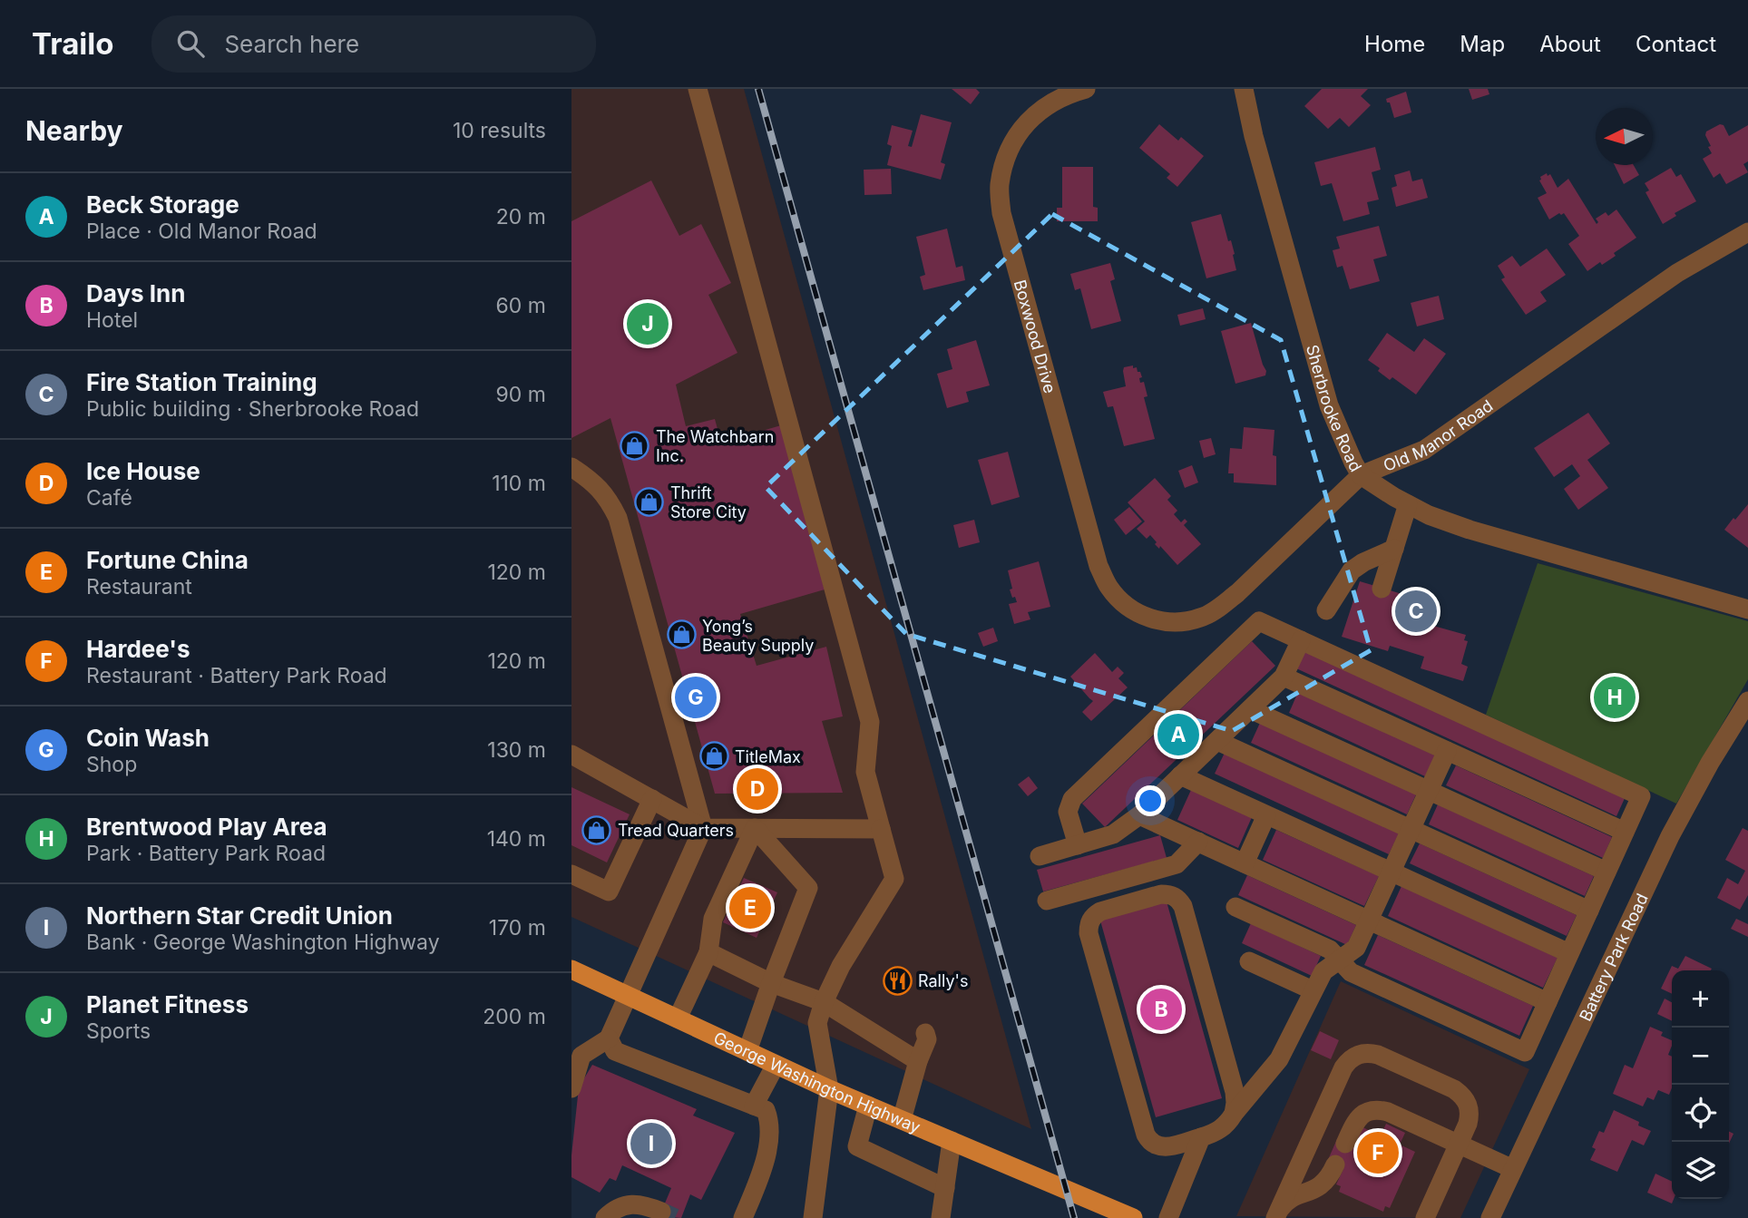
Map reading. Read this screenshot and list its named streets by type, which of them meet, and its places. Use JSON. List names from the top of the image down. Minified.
{"streets":{"main road":["George Washington Highway"],"street":["Boxwood Drive","Sherbrooke Road","Old Manor Road","Battery Park Road"]},"crossings":[["Boxwood Drive","Old Manor Road"],["Sherbrooke Road","Old Manor Road"]],"places":{"shop":["The Watchbarn Inc.","Thrift Store City","Yong’s Beauty Supply","TitleMax","Tread Quarters"],"restaurant":["Rally's"]},"north":"left","page":{"header":"Trailo","search":"Search here","nav":["Home","Map","About","Contact"],"heading":["Nearby","10 results"],"list":[{"mark":"A","name":"Beck Storage","note":"Place · Old Manor Road","value":"20 m"},{"mark":"B","name":"Days Inn","note":"Hotel","value":"60 m"},{"mark":"C","name":"Fire Station Training","note":"Public building · Sherbrooke Road","value":"90 m"},{"mark":"D","name":"Ice House","note":"Café","value":"110 m"},{"mark":"E","name":"Fortune China","note":"Restaurant","value":"120 m"},{"mark":"F","name":"Hardee's","note":"Restaurant · Battery Park Road","value":"120 m"},{"mark":"G","name":"Coin Wash","note":"Shop","value":"130 m"},{"mark":"H","name":"Brentwood Play Area","note":"Park · Battery Park Road","value":"140 m"},{"mark":"I","name":"Northern Star Credit Union","note":"Bank · George Washington Highway","value":"170 m"},{"mark":"J","name":"Planet Fitness","note":"Sports","value":"200 m"}],"pins":["J","C","G","H","A","D","E","B","I","F"],"map_buttons":["+","−"]}}
